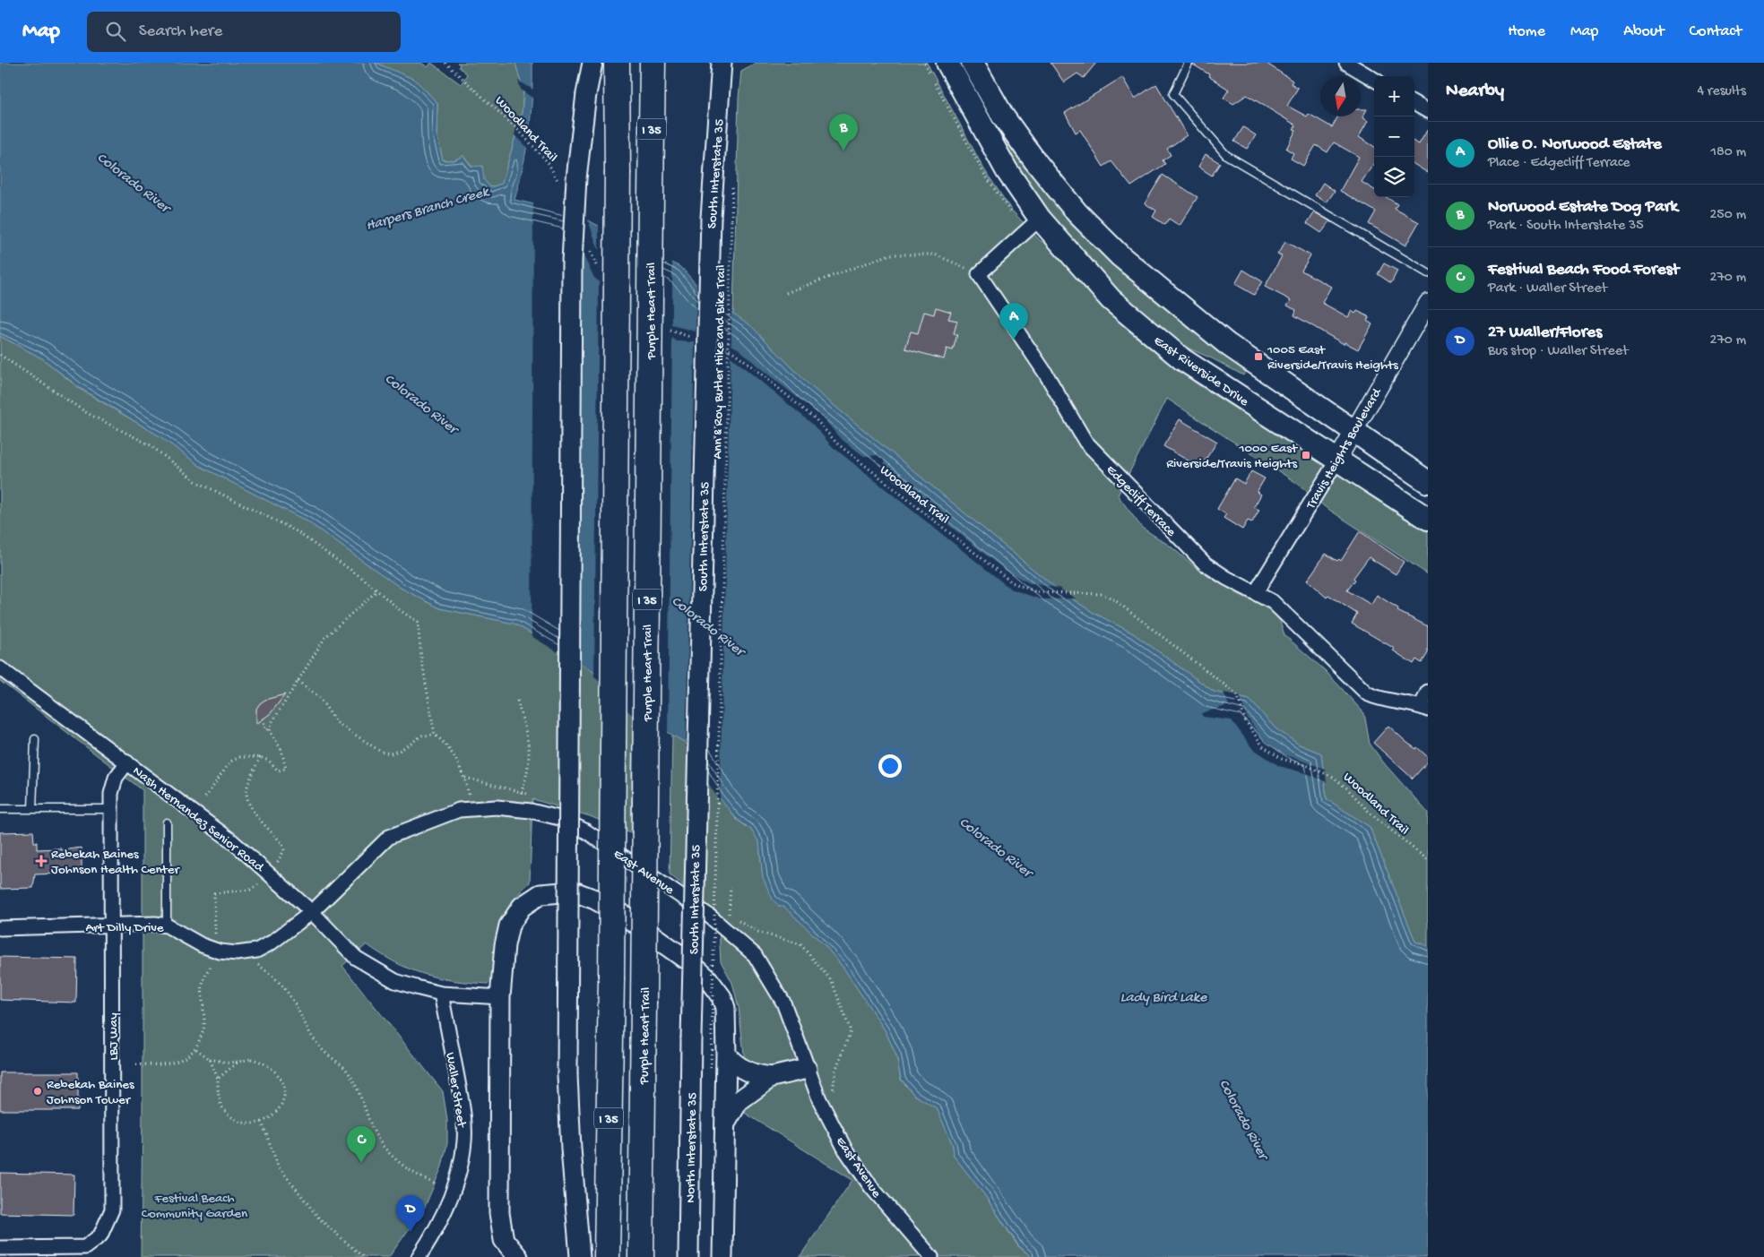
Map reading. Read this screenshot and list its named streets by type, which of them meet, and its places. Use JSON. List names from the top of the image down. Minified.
{"streets":{"highway":["I 35","Purple Heart Trail"],"main road":["South Interstate 35","East Riverside Drive","North Interstate 35"],"street":["Travis Heights Boulevard","Edgecliff Terrace","Nash Hernandez Senior Road","East Avenue","Art Dilly Drive","LBJ Way","Waller Street"],"path":["Woodland Trail","Ann & Roy Butler Hike and Bike Trail"]},"crossings":[["South Interstate 35","North Interstate 35"],["East Riverside Drive","Travis Heights Boulevard"],["Travis Heights Boulevard","Edgecliff Terrace"],["Nash Hernandez Senior Road","East Avenue"],["Nash Hernandez Senior Road","Art Dilly Drive"],["Nash Hernandez Senior Road","LBJ Way"],["Nash Hernandez Senior Road","Waller Street"],["East Avenue","Art Dilly Drive"],["Art Dilly Drive","LBJ Way"]],"water":["Colorado River","Harpers Branch Creek","Lady Bird Lake"],"parks":["Festival Beach Community Garden"],"places":{"transit":["1005 East Riverside/Travis Heights","1000 East Riverside/Travis Heights"],"health":["Rebekah Baines Johnson Health Center"],"other":["Rebekah Baines Johnson Tower"]},"north":"bottom","page":{"header":"Map","search":"Search here","nav":["Home","Map","About","Contact"],"heading":["Nearby","4 results"],"map_buttons":["+","−"],"pins":["B","A","C","D"],"list":[{"mark":"A","name":"Ollie O. Norwood Estate","note":"Place · Edgecliff Terrace","value":"180 m"},{"mark":"B","name":"Norwood Estate Dog Park","note":"Park · South Interstate 35","value":"250 m"},{"mark":"C","name":"Festival Beach Food Forest","note":"Park · Waller Street","value":"270 m"},{"mark":"D","name":"27 Waller/Flores","note":"Bus stop · Waller Street","value":"270 m"}]}}
